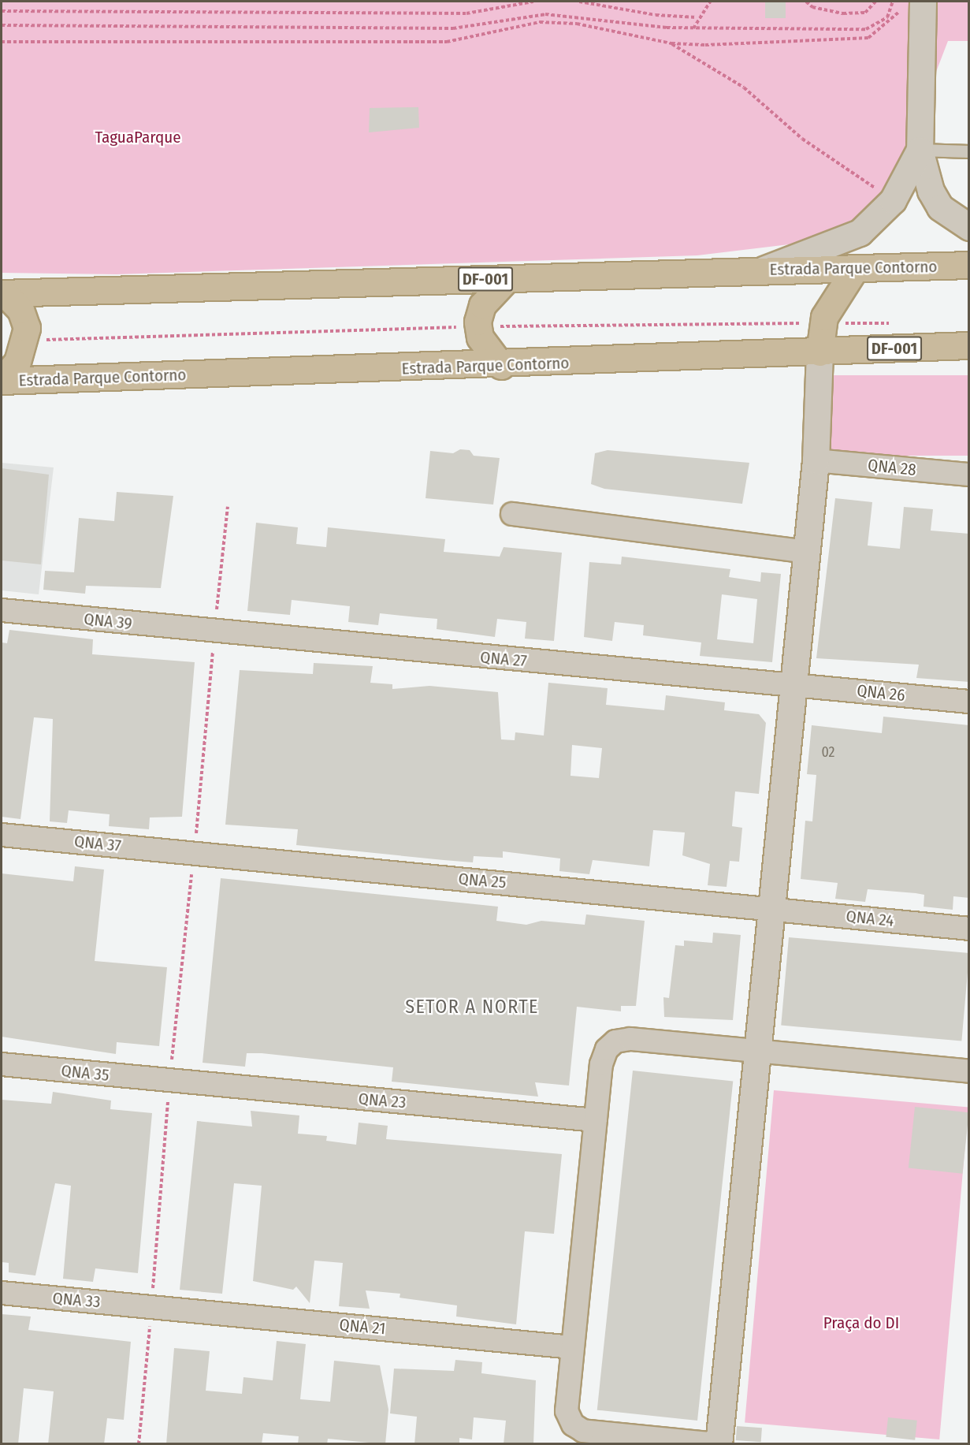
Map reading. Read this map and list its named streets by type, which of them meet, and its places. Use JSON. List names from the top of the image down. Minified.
{"streets":{"highway":["Estrada Parque Contorno","DF-001"],"street":["QNA 28","QNA 39","QNA 27","QNA 26","QNA 37","QNA 25","QNA 24","QNA 35","QNA 23","QNA 33","QNA 21"]},"crossings":[["QNA 39","QNA 27"],["QNA 27","QNA 26"],["QNA 37","QNA 25"],["QNA 25","QNA 24"],["QNA 35","QNA 23"],["QNA 33","QNA 21"]],"districts":["SETOR A NORTE"],"parks":["TaguaParque","Praça do DI"],"house_numbers":["02"]}
